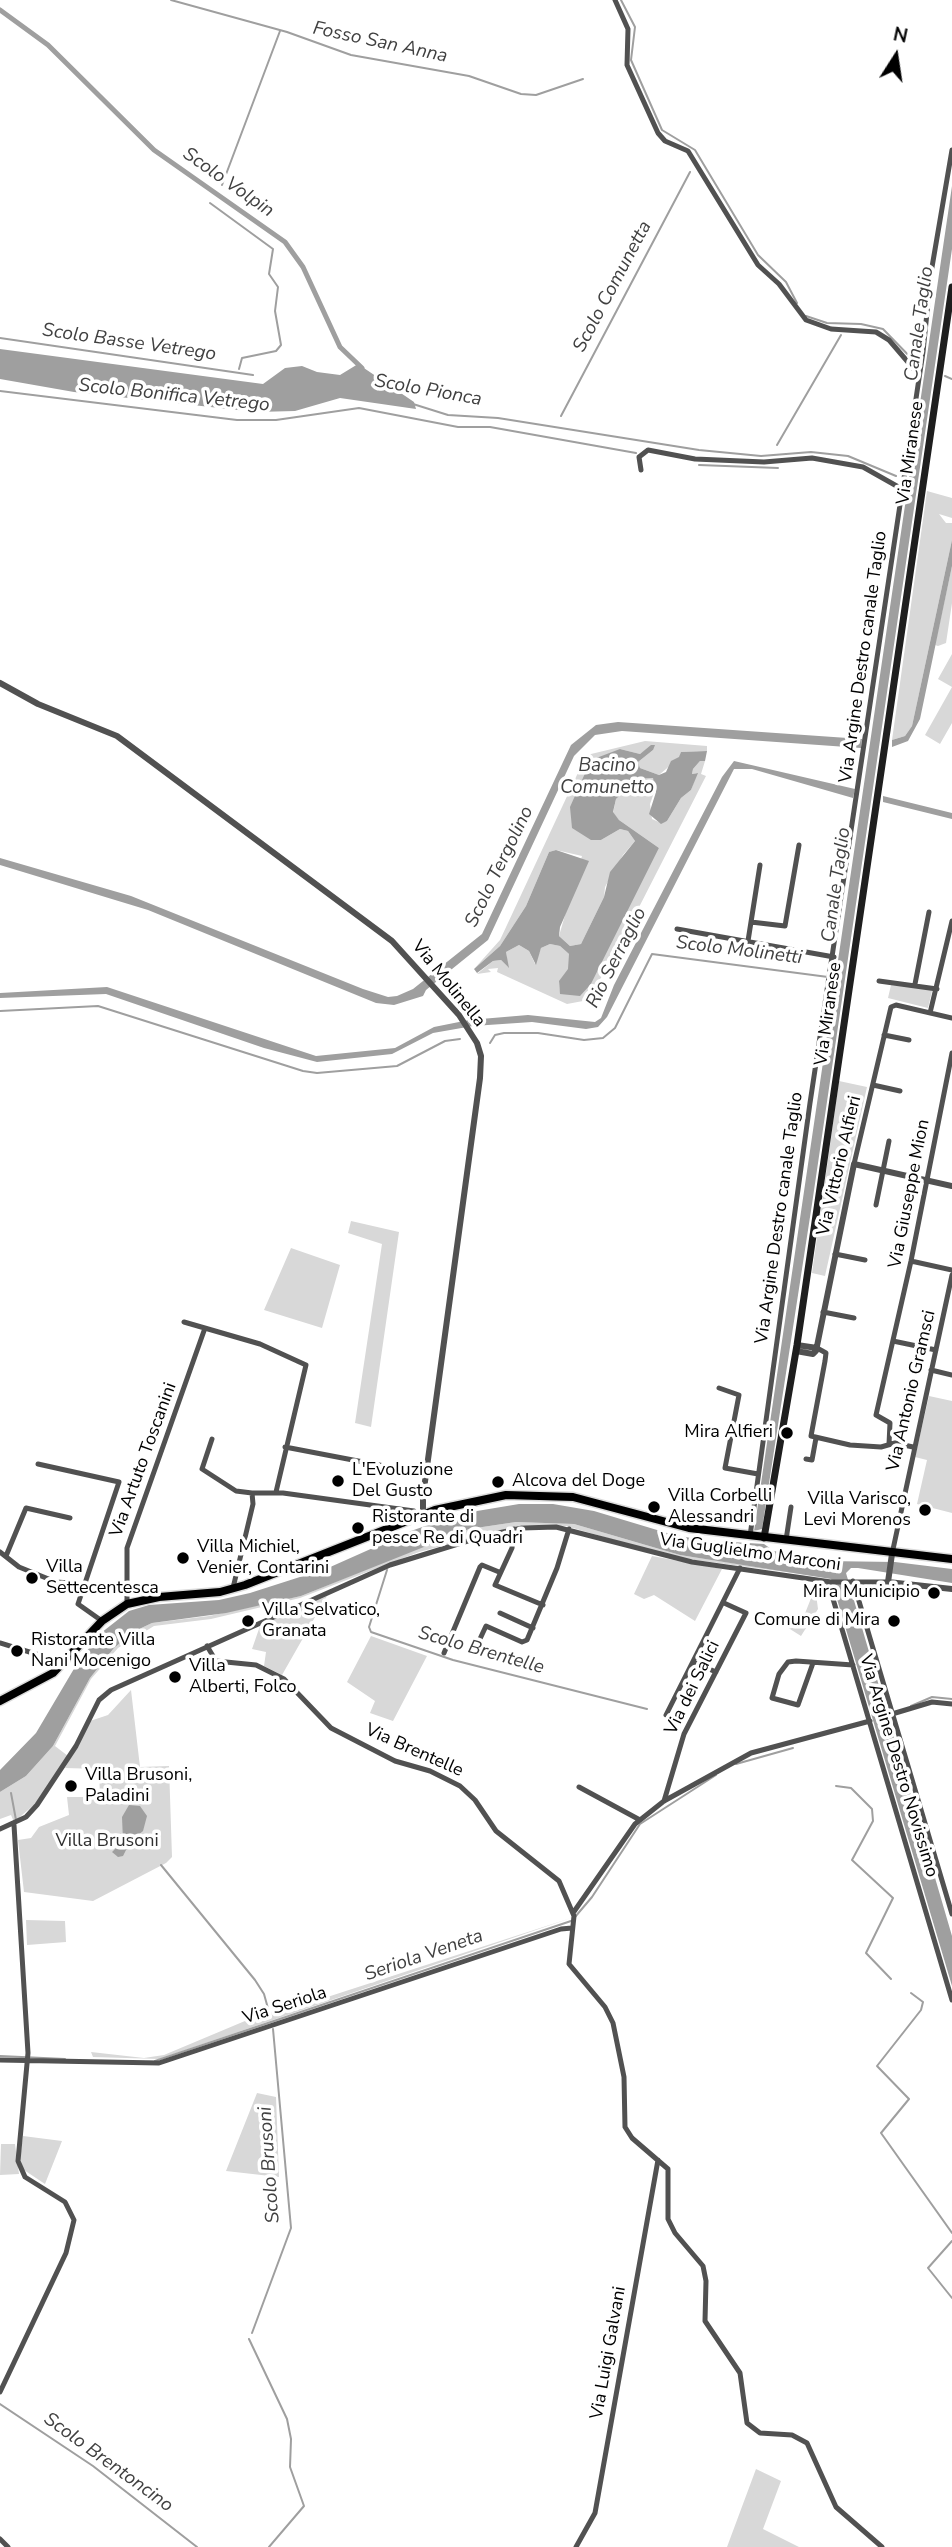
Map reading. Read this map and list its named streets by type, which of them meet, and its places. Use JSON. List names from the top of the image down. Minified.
{"streets":{"main road":["Via Miranese"],"street":["Via Argine Destro canale Taglio","Via Molinella","Via Vittorio Alfieri","Via Giuseppe Mion","Via Antonio Gramsci","Via Artuto Toscanini","Via Guglielmo Marconi","Via dei Salici","Via Brentelle","Via Argine Destro Novissimo","Via Seriola","Via Luigi Galvani"]},"crossings":[["Via Guglielmo Marconi","Via Brentelle"],["Via Guglielmo Marconi","Via Argine Destro Novissimo"],["Via Brentelle","Via Seriola"],["Via Brentelle","Via Luigi Galvani"]],"water":["Fosso San Anna","Scolo Volpin","Scolo Comunetta","Canale Taglio","Scolo Basse Vetrego","Scolo Pionca","Scolo Bonifica Vetrego","Bacino Comunetto","Scolo Tergolino","Scolo Molinetti","Rio Serraglio","Scolo Brentelle","Seriola Veneta","Scolo Brusoni","Scolo Brentoncino"],"parks":["Villa Brusoni"],"places":["Mira Alfieri","L'Evoluzione Del Gusto","Alcova del Doge","Villa Corbelli Alessandri","Villa Varisco, Levi Morenos","Ristorante di pesce Re di Quadri","Villa Michiel, Venier, Contarini","Villa Settecentesca","Mira Municipio","Villa Selvatico, Granata","Comune di Mira","Ristorante Villa Nani Mocenigo","Villa Alberti, Folco","Villa Brusoni, Paladini"],"north":"top"}
